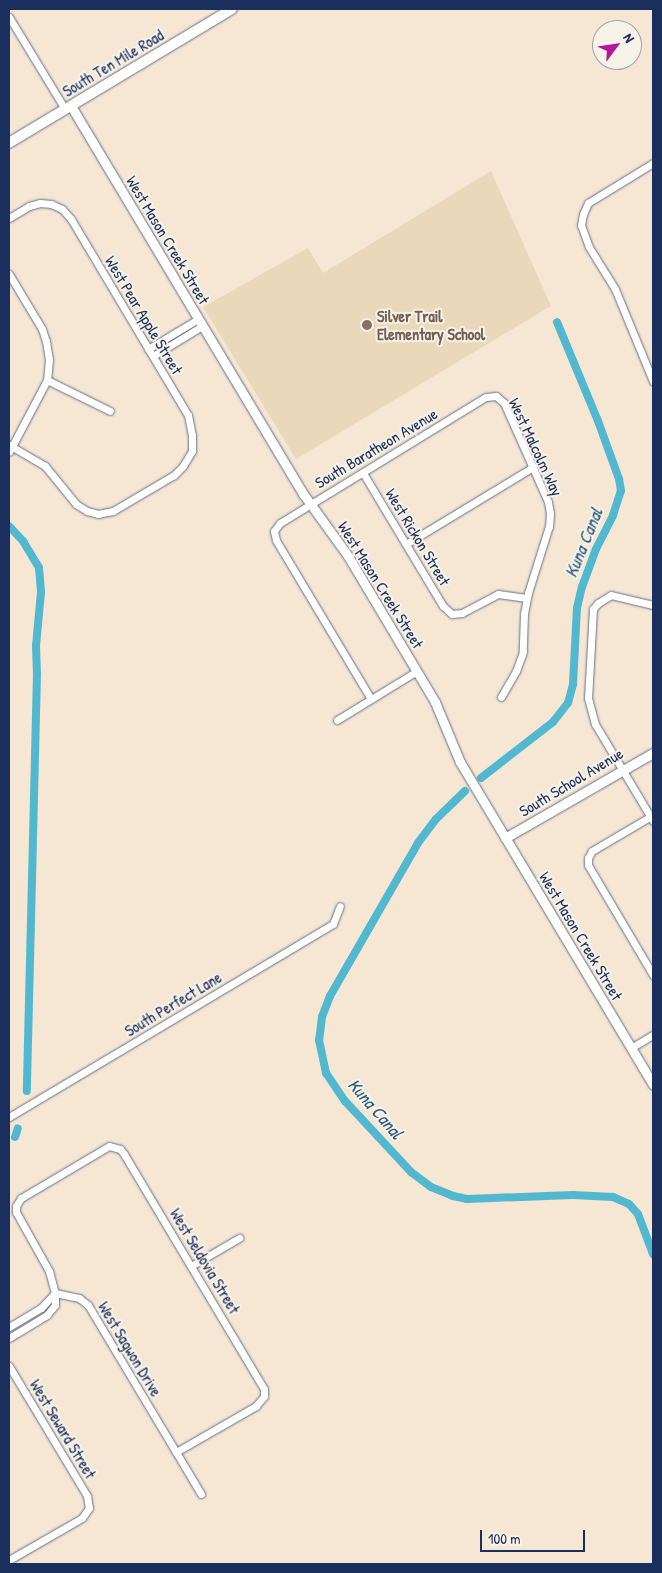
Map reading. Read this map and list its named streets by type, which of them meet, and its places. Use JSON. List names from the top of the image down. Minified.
{"streets":{"main road":["South Ten Mile Road"],"street":["West Mason Creek Street","West Pear Apple Street","West Malcolm Way","South Baratheon Avenue","West Rickon Street","South School Avenue","South Perfect Lane","West Seldovia Street","West Sagwon Drive","West Seward Street"]},"crossings":[["South Ten Mile Road","West Mason Creek Street"],["West Mason Creek Street","South Baratheon Avenue"],["West Mason Creek Street","South School Avenue"],["West Malcolm Way","South Baratheon Avenue"],["West Malcolm Way","West Rickon Street"],["South Baratheon Avenue","West Rickon Street"],["West Seldovia Street","West Sagwon Drive"]],"water":["Kuna Canal"],"places":["Silver Trail Elementary School"],"scale_bar":"100 m","north":"top right"}
